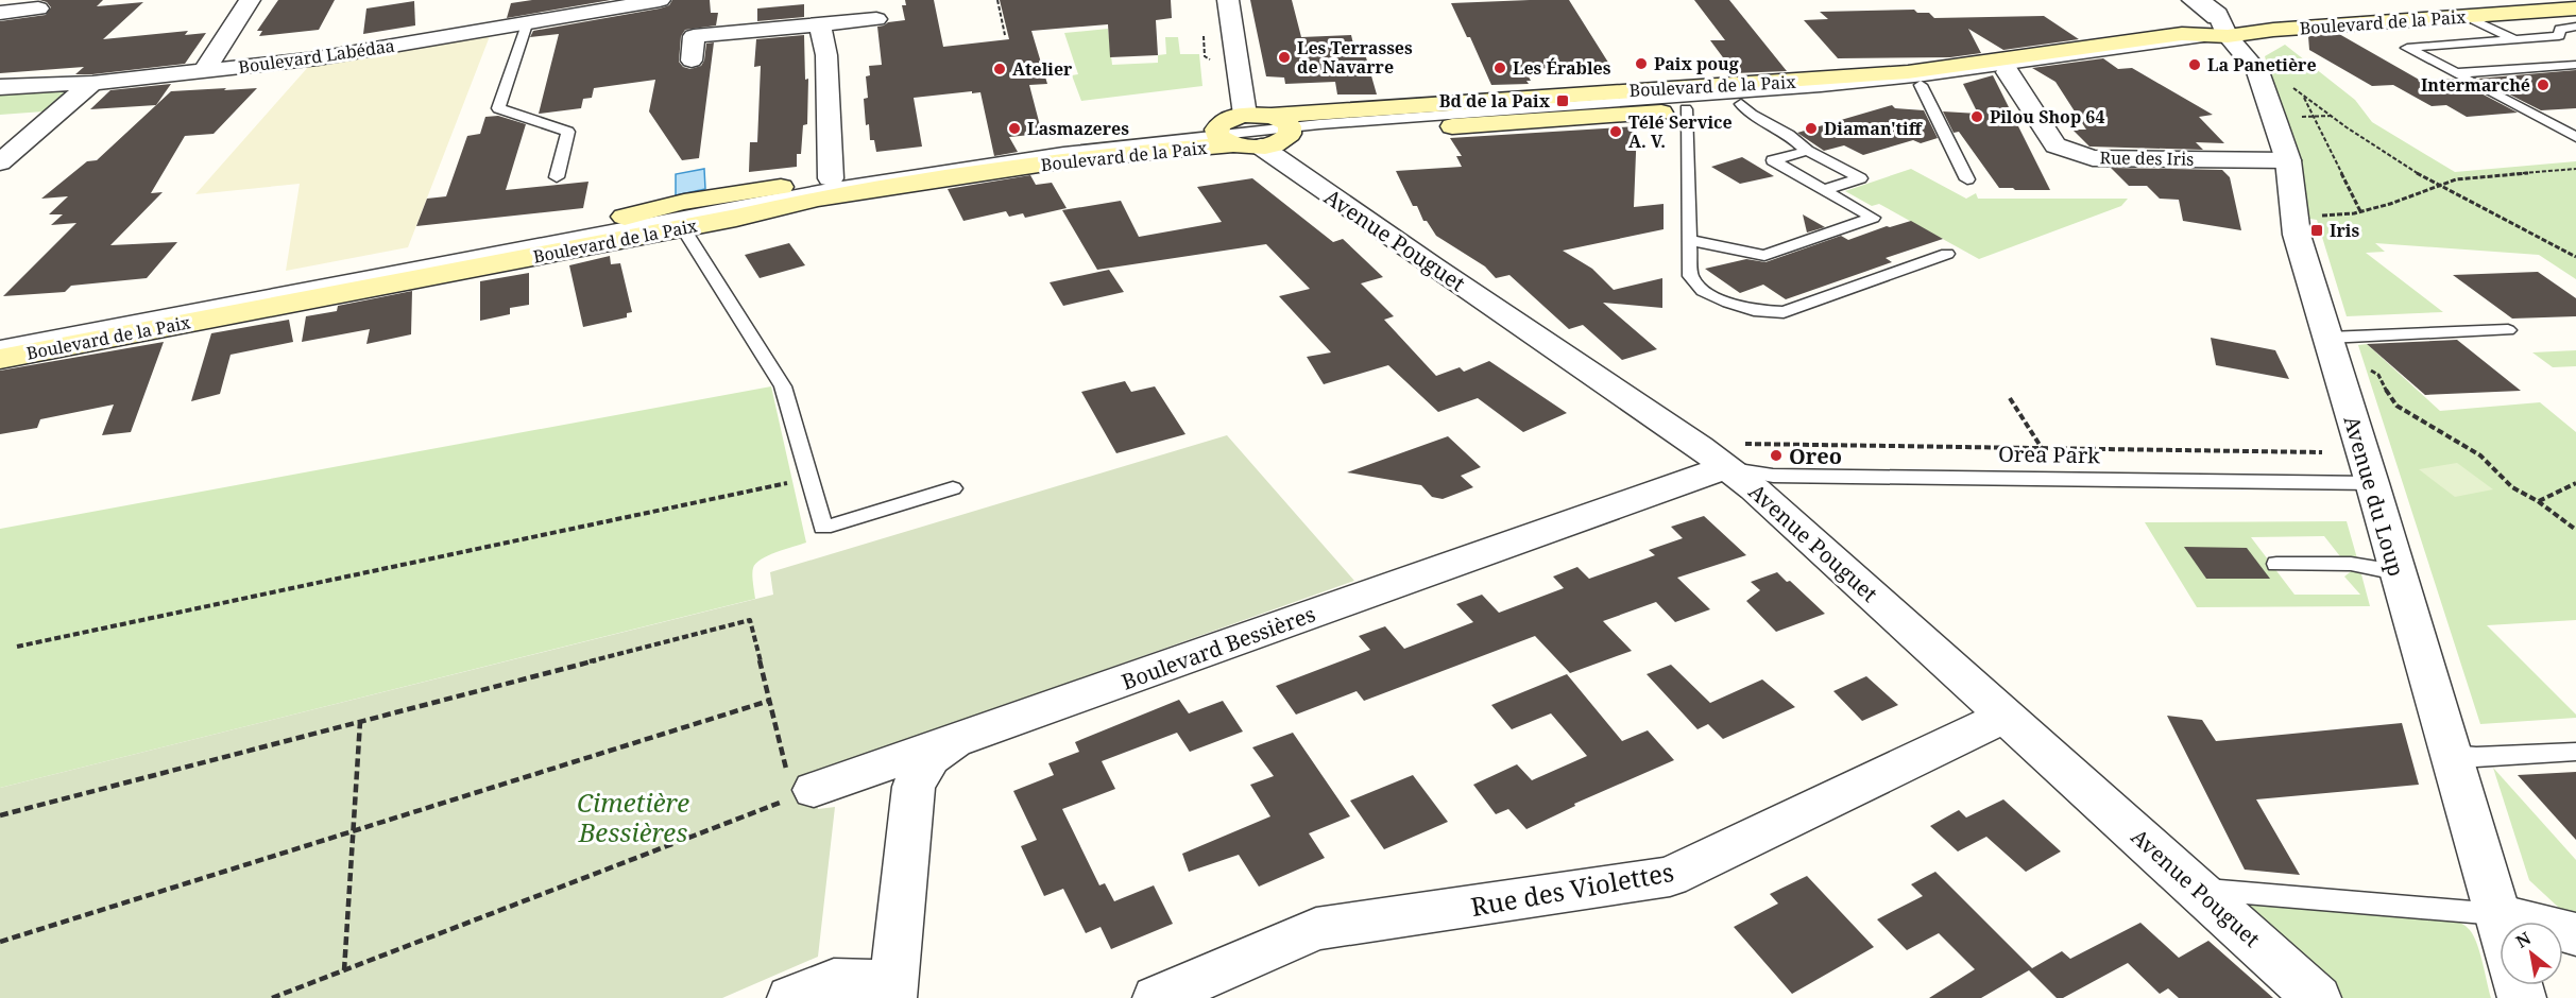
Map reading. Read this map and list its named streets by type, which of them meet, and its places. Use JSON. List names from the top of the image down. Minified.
{"streets":{"main road":["Boulevard de la Paix"],"street":["Boulevard Labédaa","Rue des Iris","Avenue Pouguet","Avenue du Loup","Boulevard Bessières","Rue des Violettes"],"lane":["Orea Park"]},"crossings":[["Boulevard de la Paix","Rue des Iris"],["Boulevard de la Paix","Avenue du Loup"],["Rue des Iris","Avenue du Loup"],["Avenue Pouguet","Orea Park"],["Avenue Pouguet","Boulevard Bessières"],["Avenue Pouguet","Rue des Violettes"],["Orea Park","Avenue du Loup"],["Orea Park","Boulevard Bessières"]],"parks":["Cimetière Bessières"],"places":{"other":["Les Terrasses de Navarre","Paix poug","La Panetière","Les Érables","Atelier","Intermarché","Pilou Shop 64","Lasmazeres","Diaman'tiff","Télé Service A. V.","Oreo"],"transit":["Bd de la Paix","Iris"]},"north":"top left"}
